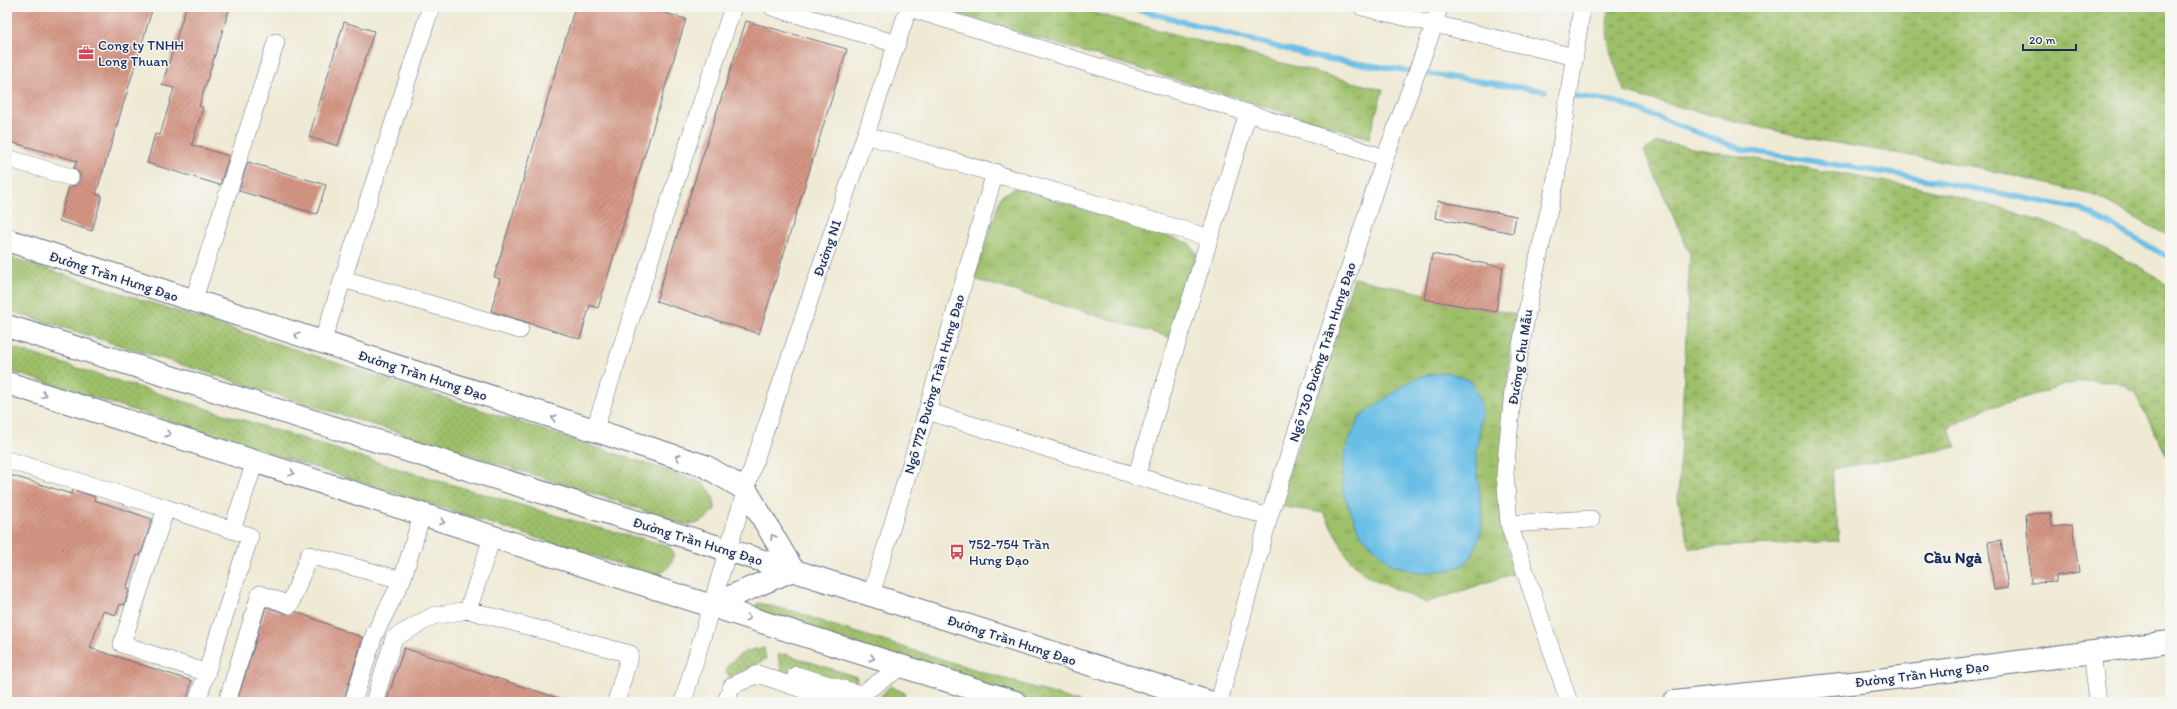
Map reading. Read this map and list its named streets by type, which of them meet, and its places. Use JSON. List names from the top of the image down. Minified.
{"streets":{"main road":["Đường Trần Hưng Đạo"],"street":["Đường N1","Ngõ 730 Đường Trần Hưng Đạo","Đường Chu Mẫu","Ngõ 772 Đường Trần Hưng Đạo"]},"crossings":[["Đường N1","Đường Trần Hưng Đạo"],["Đường Trần Hưng Đạo","Ngõ 772 Đường Trần Hưng Đạo"]],"districts":["Cầu Ngà"],"places":{"office":["Cong ty TNHH Long Thuan"],"bus stop":["752-754 Trần Hưng Đạo"]},"scale_bar":"20 m"}
